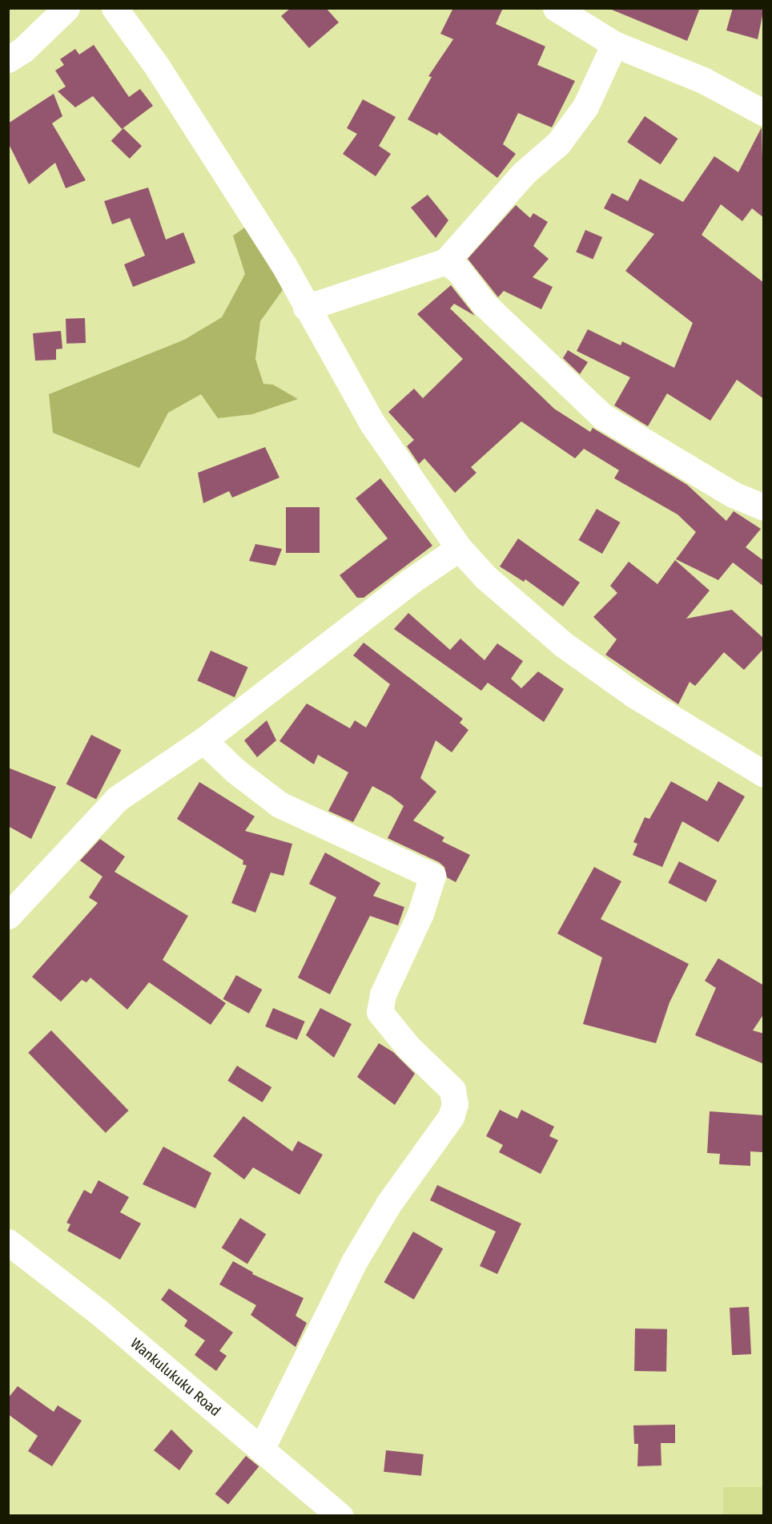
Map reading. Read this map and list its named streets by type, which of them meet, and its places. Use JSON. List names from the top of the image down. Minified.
{"streets":{"street":["Wankulukuku Road"]}}
